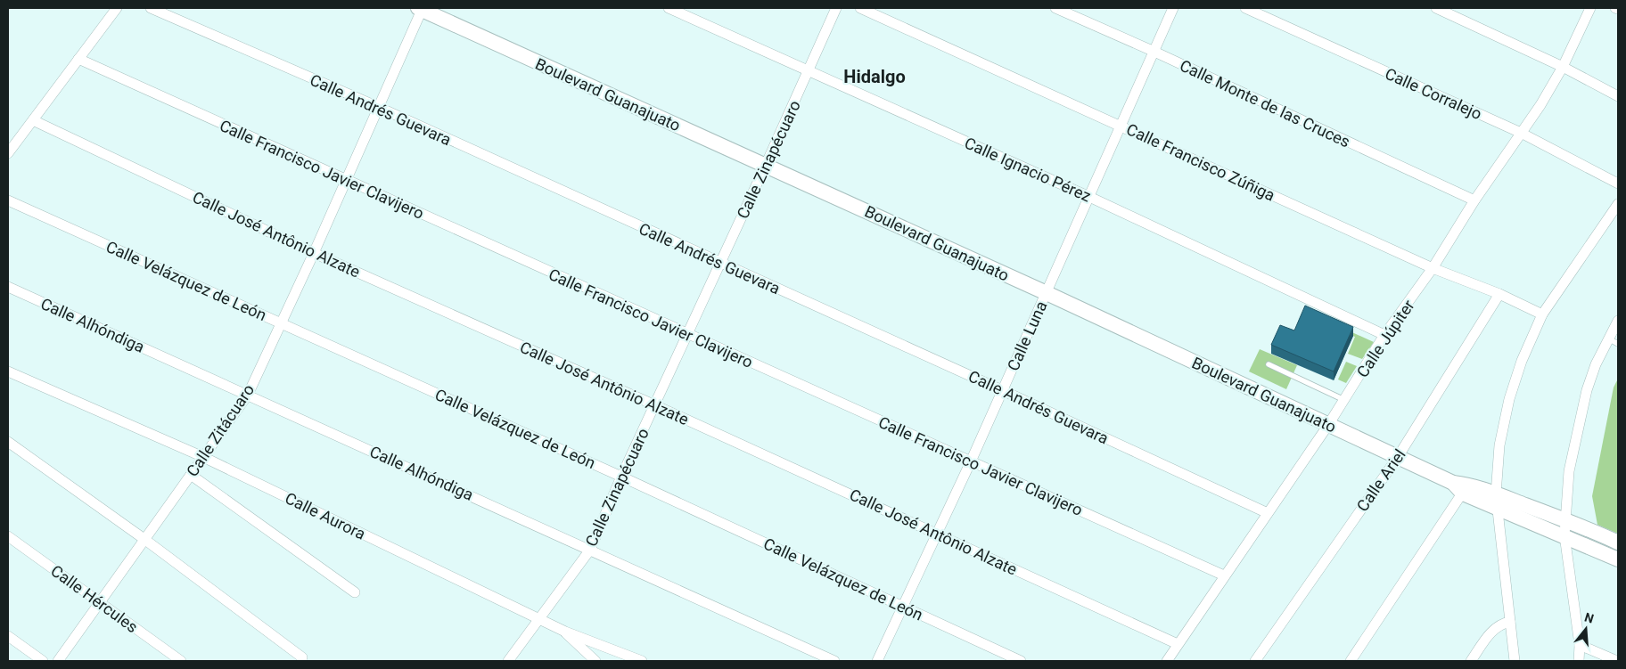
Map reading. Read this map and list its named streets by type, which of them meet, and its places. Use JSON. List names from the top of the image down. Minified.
{"streets":{"street":["Calle Corralejo","Boulevard Guanajuato","Calle Monte de las Cruces","Calle Andrés Guevara","Calle Zinapécuaro","Calle Francisco Zúñiga","Calle Francisco Javier Clavijero","Calle Ignacio Pérez","Calle José Antônio Alzate","Calle Velázquez de León","Calle Alhóndiga","Calle Luna","Calle Júpiter","Calle Zitácuaro","Calle Ariel","Calle Aurora","Calle Hércules"]},"crossings":[["Calle Corralejo","Calle Júpiter"],["Boulevard Guanajuato","Calle Zinapécuaro"],["Boulevard Guanajuato","Calle Luna"],["Boulevard Guanajuato","Calle Júpiter"],["Boulevard Guanajuato","Calle Zitácuaro"],["Boulevard Guanajuato","Calle Ariel"],["Calle Monte de las Cruces","Calle Luna"],["Calle Monte de las Cruces","Calle Júpiter"],["Calle Andrés Guevara","Calle Zinapécuaro"],["Calle Andrés Guevara","Calle Luna"],["Calle Andrés Guevara","Calle Júpiter"],["Calle Andrés Guevara","Calle Zitácuaro"],["Calle Zinapécuaro","Calle Francisco Javier Clavijero"],["Calle Zinapécuaro","Calle Ignacio Pérez"],["Calle Zinapécuaro","Calle José Antônio Alzate"],["Calle Zinapécuaro","Calle Velázquez de León"],["Calle Zinapécuaro","Calle Alhóndiga"],["Calle Zinapécuaro","Calle Aurora"],["Calle Francisco Zúñiga","Calle Luna"],["Calle Francisco Zúñiga","Calle Júpiter"],["Calle Francisco Zúñiga","Calle Ariel"],["Calle Francisco Javier Clavijero","Calle Luna"],["Calle Francisco Javier Clavijero","Calle Júpiter"],["Calle Francisco Javier Clavijero","Calle Zitácuaro"],["Calle Ignacio Pérez","Calle Luna"],["Calle Ignacio Pérez","Calle Júpiter"],["Calle José Antônio Alzate","Calle Luna"],["Calle José Antônio Alzate","Calle Júpiter"],["Calle José Antônio Alzate","Calle Zitácuaro"],["Calle Velázquez de León","Calle Luna"],["Calle Velázquez de León","Calle Zitácuaro"],["Calle Alhóndiga","Calle Zitácuaro"],["Calle Zitácuaro","Calle Aurora"],["Calle Zitácuaro","Calle Hércules"]],"districts":["Hidalgo"],"north":"top"}
